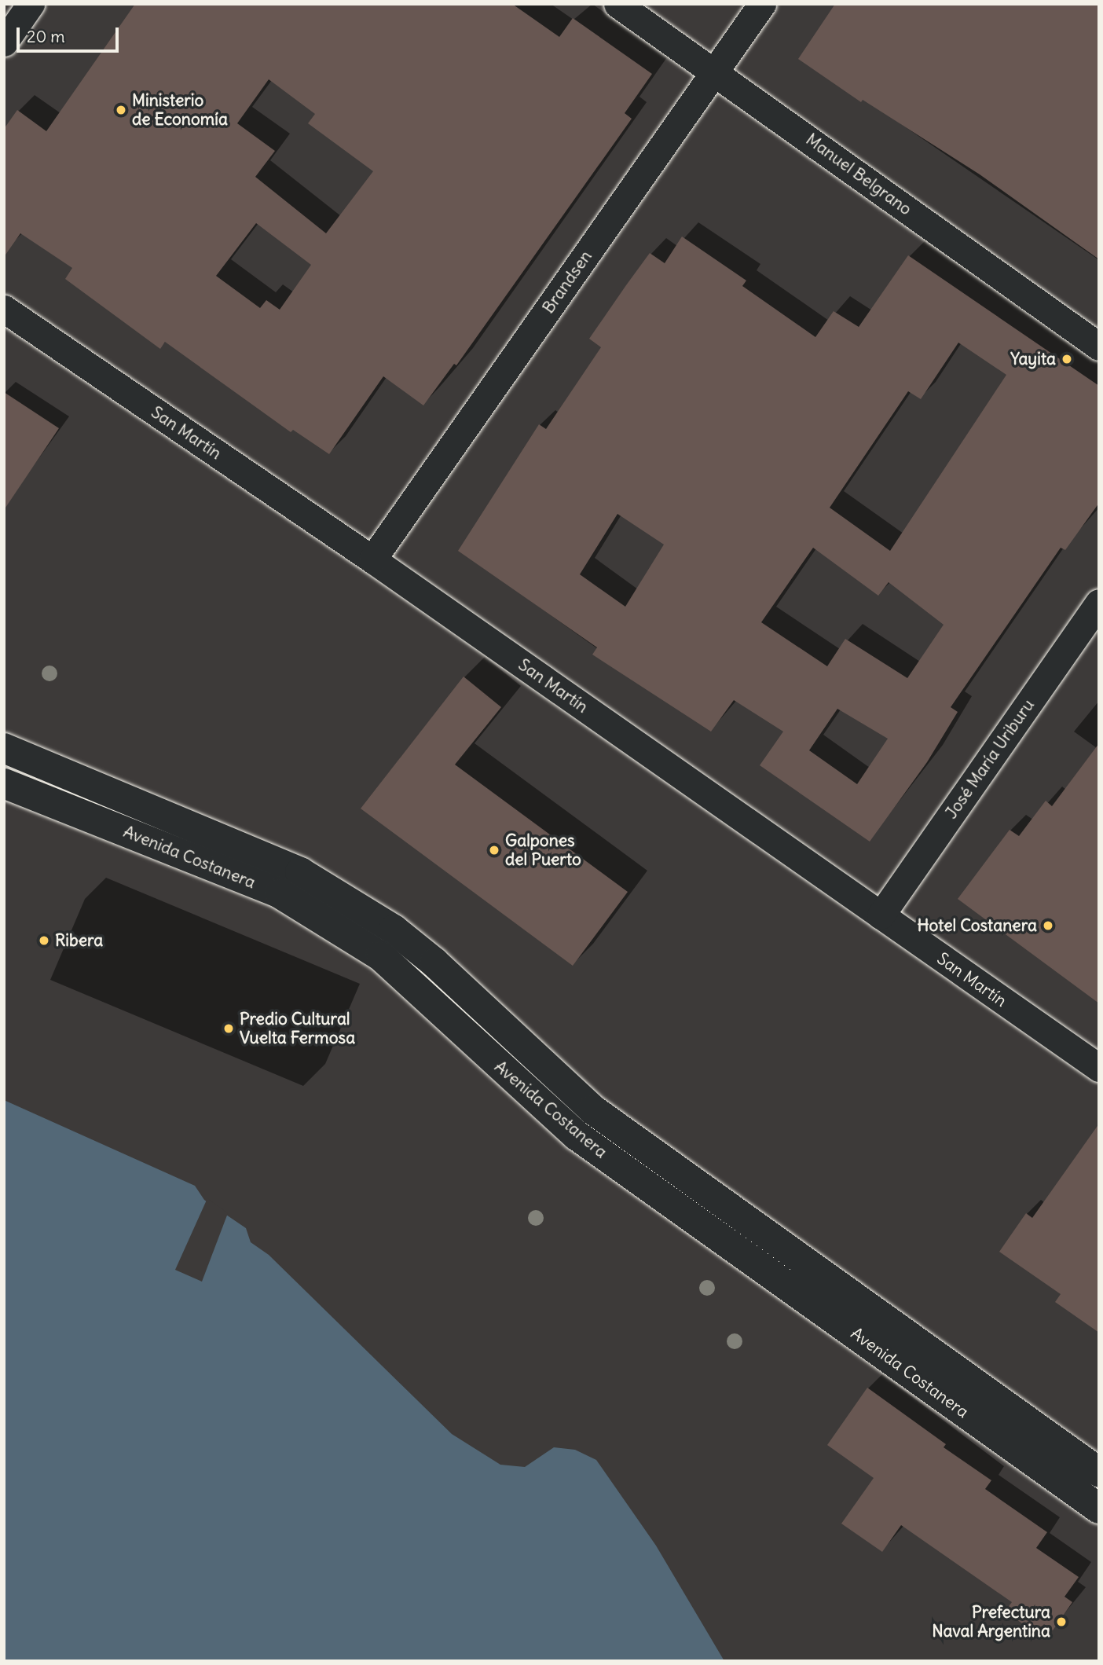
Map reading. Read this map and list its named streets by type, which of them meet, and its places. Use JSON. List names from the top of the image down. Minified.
{"streets":{"main road":["Avenida Costanera"],"street":["Manuel Belgrano","Brandsen","San Martín","José María Uriburu"]},"crossings":[["Manuel Belgrano","Brandsen"],["Brandsen","San Martín"],["San Martín","José María Uriburu"]],"places":["Ministerio de Economía","Yayita","Galpones del Puerto","Hotel Costanera","Ribera","Predio Cultural Vuelta Fermosa","Prefectura Naval Argentina"],"scale_bar":"20 m"}
